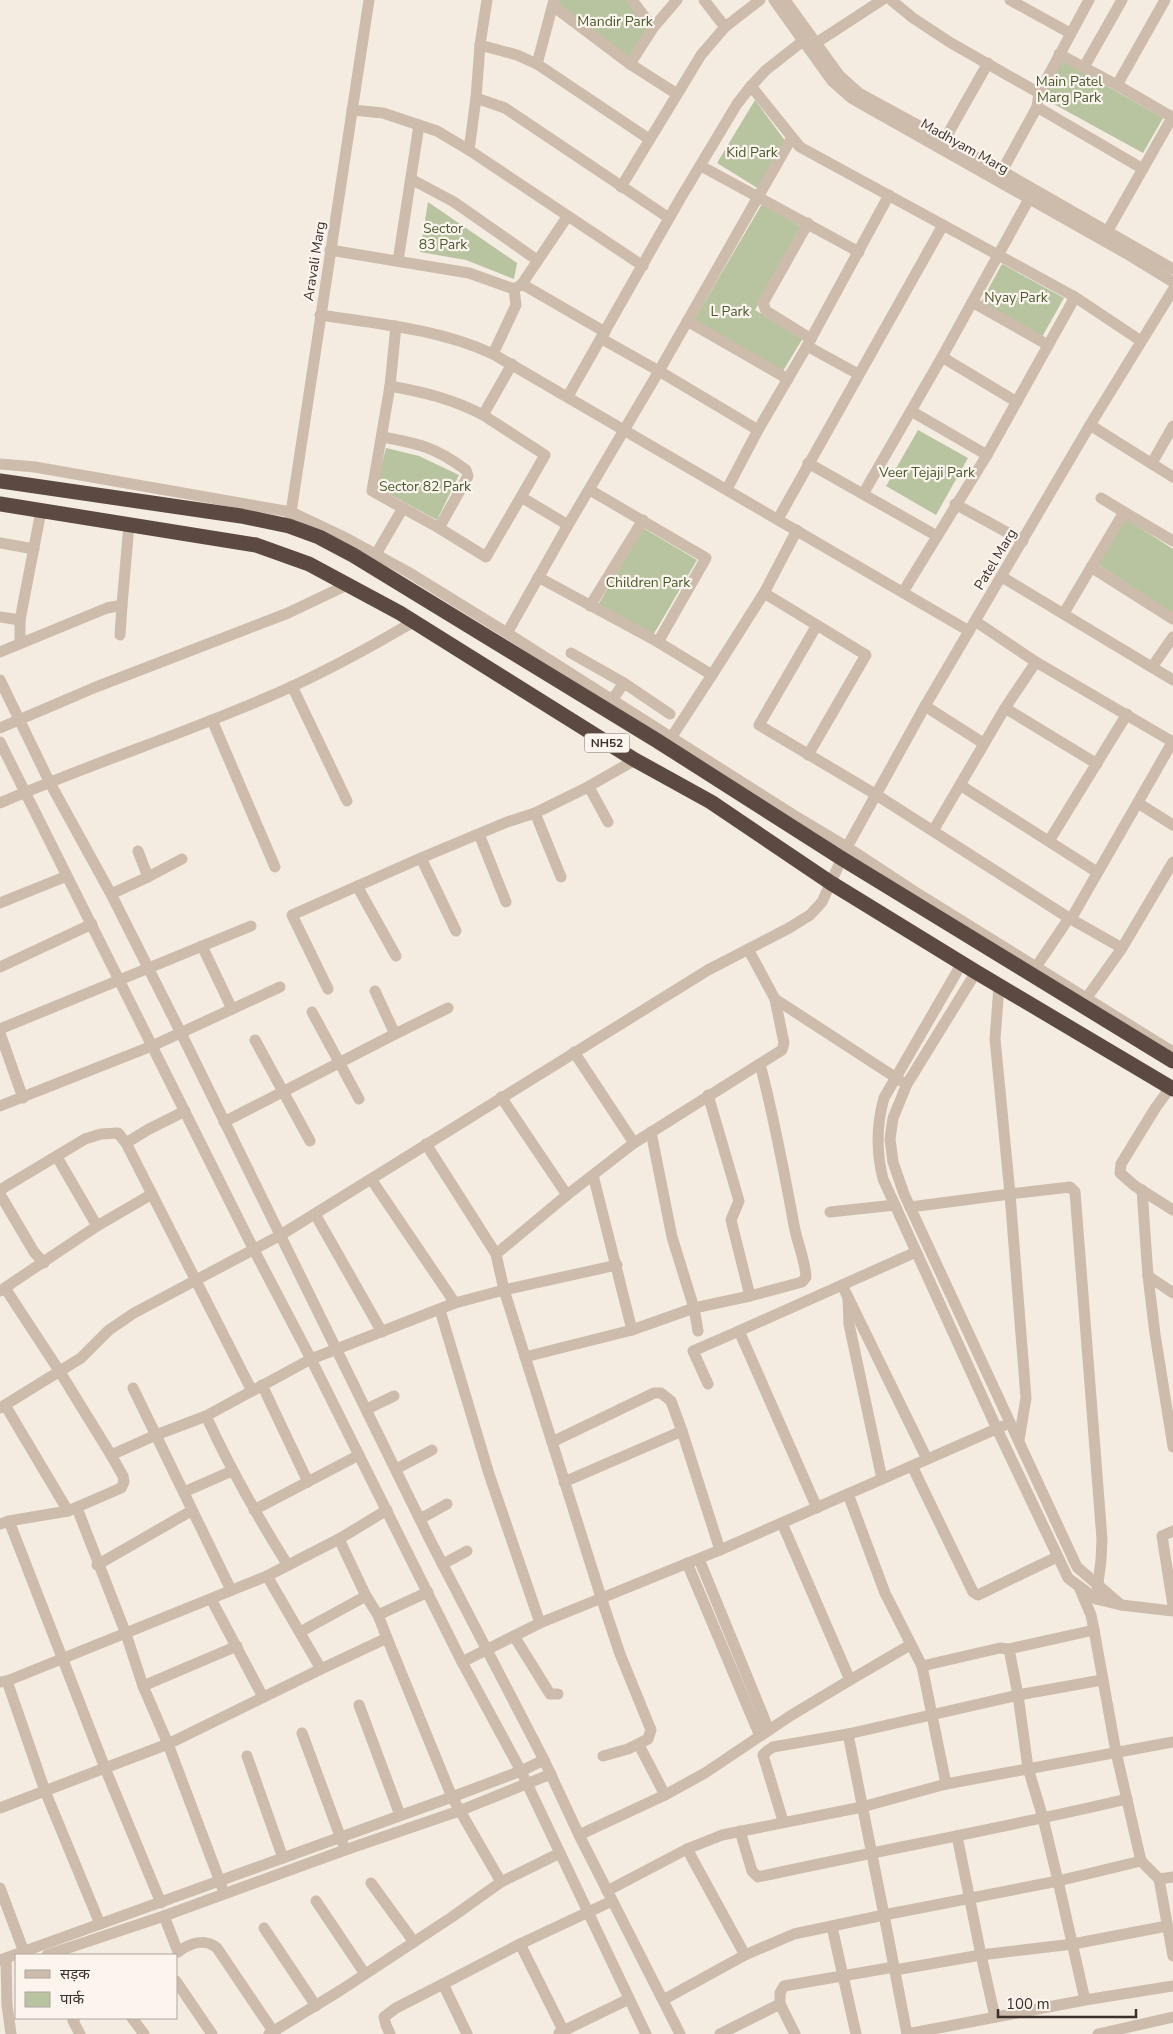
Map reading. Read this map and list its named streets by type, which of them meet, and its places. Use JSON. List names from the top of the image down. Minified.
{"streets":{"highway":["NH52"],"street":["Madhyam Marg","Aravali Marg","Patel Marg"]},"crossings":[["Aravali Marg","NH52"],["Patel Marg","NH52"]],"parks":["Mandir Park","Main Patel Marg Park","Kid Park","Sector 83 Park","Nyay Park","L Park","Veer Tejaji Park","Sector 82 Park","Children Park"],"legend":["सड़क","पार्क"],"scale_bar":"100 m"}
